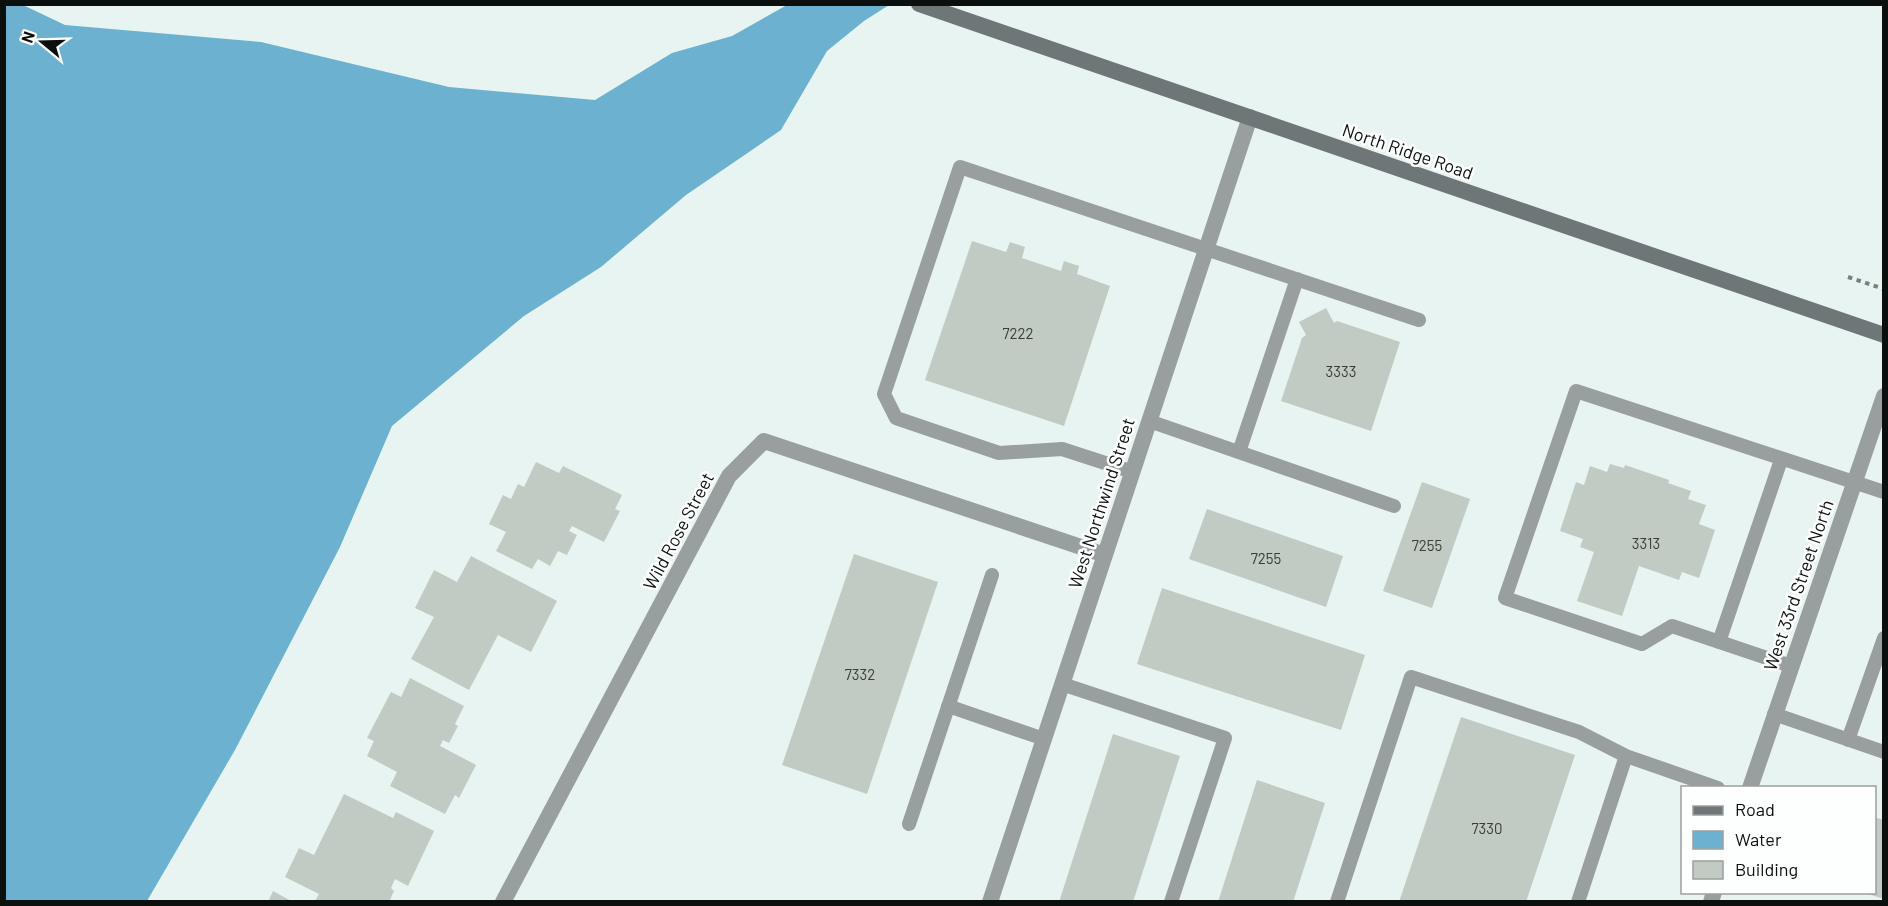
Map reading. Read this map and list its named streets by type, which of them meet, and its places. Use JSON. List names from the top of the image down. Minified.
{"streets":{"main road":["North Ridge Road"],"street":["West Northwind Street","Wild Rose Street","West 33rd Street North"]},"crossings":[["North Ridge Road","West Northwind Street"],["West Northwind Street","Wild Rose Street"]],"house_numbers":["7222","3333","3313","7255","7255","7332","7330"],"legend":["Road","Water","Building"],"north":"left"}
